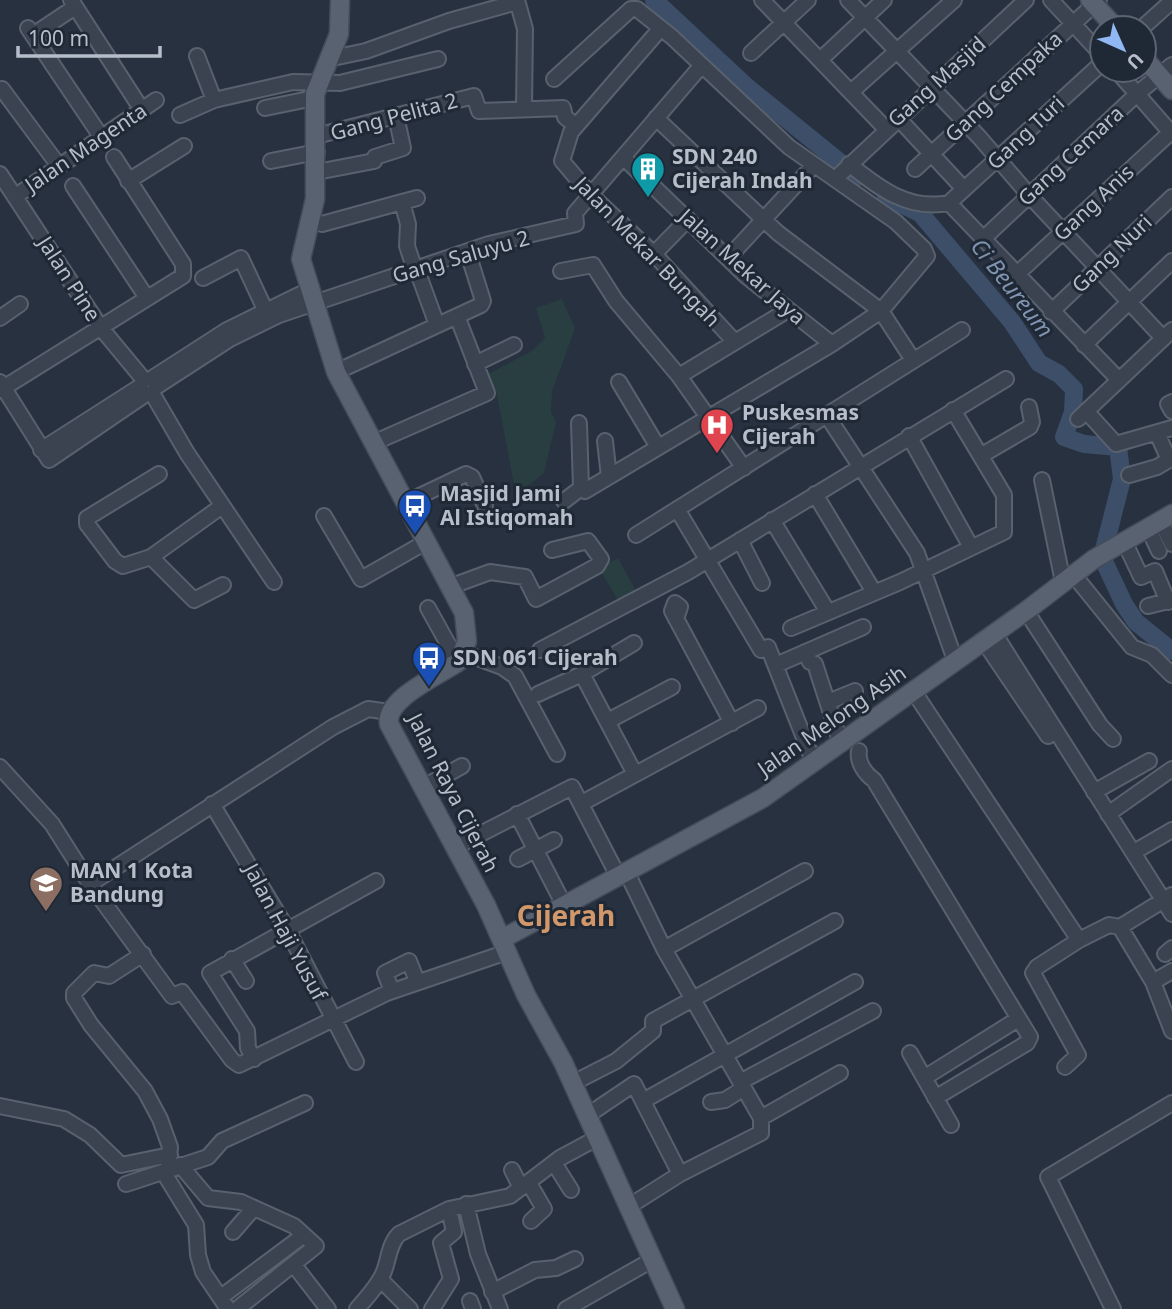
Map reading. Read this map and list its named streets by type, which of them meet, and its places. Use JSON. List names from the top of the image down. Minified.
{"streets":{"main road":["Jalan Melong Asih","Jalan Raya Cijerah"],"street":["Gang Masjid","Gang Cempaka","Gang Pelita 2","Gang Turi","Jalan Magenta","Gang Cemara","Gang Anis","Jalan Mekar Bungah","Gang Nuri","Gang Saluyu 2","Jalan Mekar Jaya","Jalan Pine","Jalan Haji Yusuf"]},"crossings":[["Gang Pelita 2","Jalan Mekar Bungah"],["Jalan Magenta","Jalan Pine"],["Jalan Mekar Bungah","Gang Saluyu 2"],["Gang Saluyu 2","Jalan Pine"],["Jalan Melong Asih","Jalan Raya Cijerah"]],"districts":["Cijerah"],"water":["Ci Beureum"],"places":{"building":["SDN 240 Cijerah Indah"],"hospital":["Puskesmas Cijerah"],"bus stop":["Masjid Jami Al Istiqomah","SDN 061 Cijerah"],"school or university":["MAN 1 Kota Bandung"]},"scale_bar":"100 m","north":"bottom right"}
